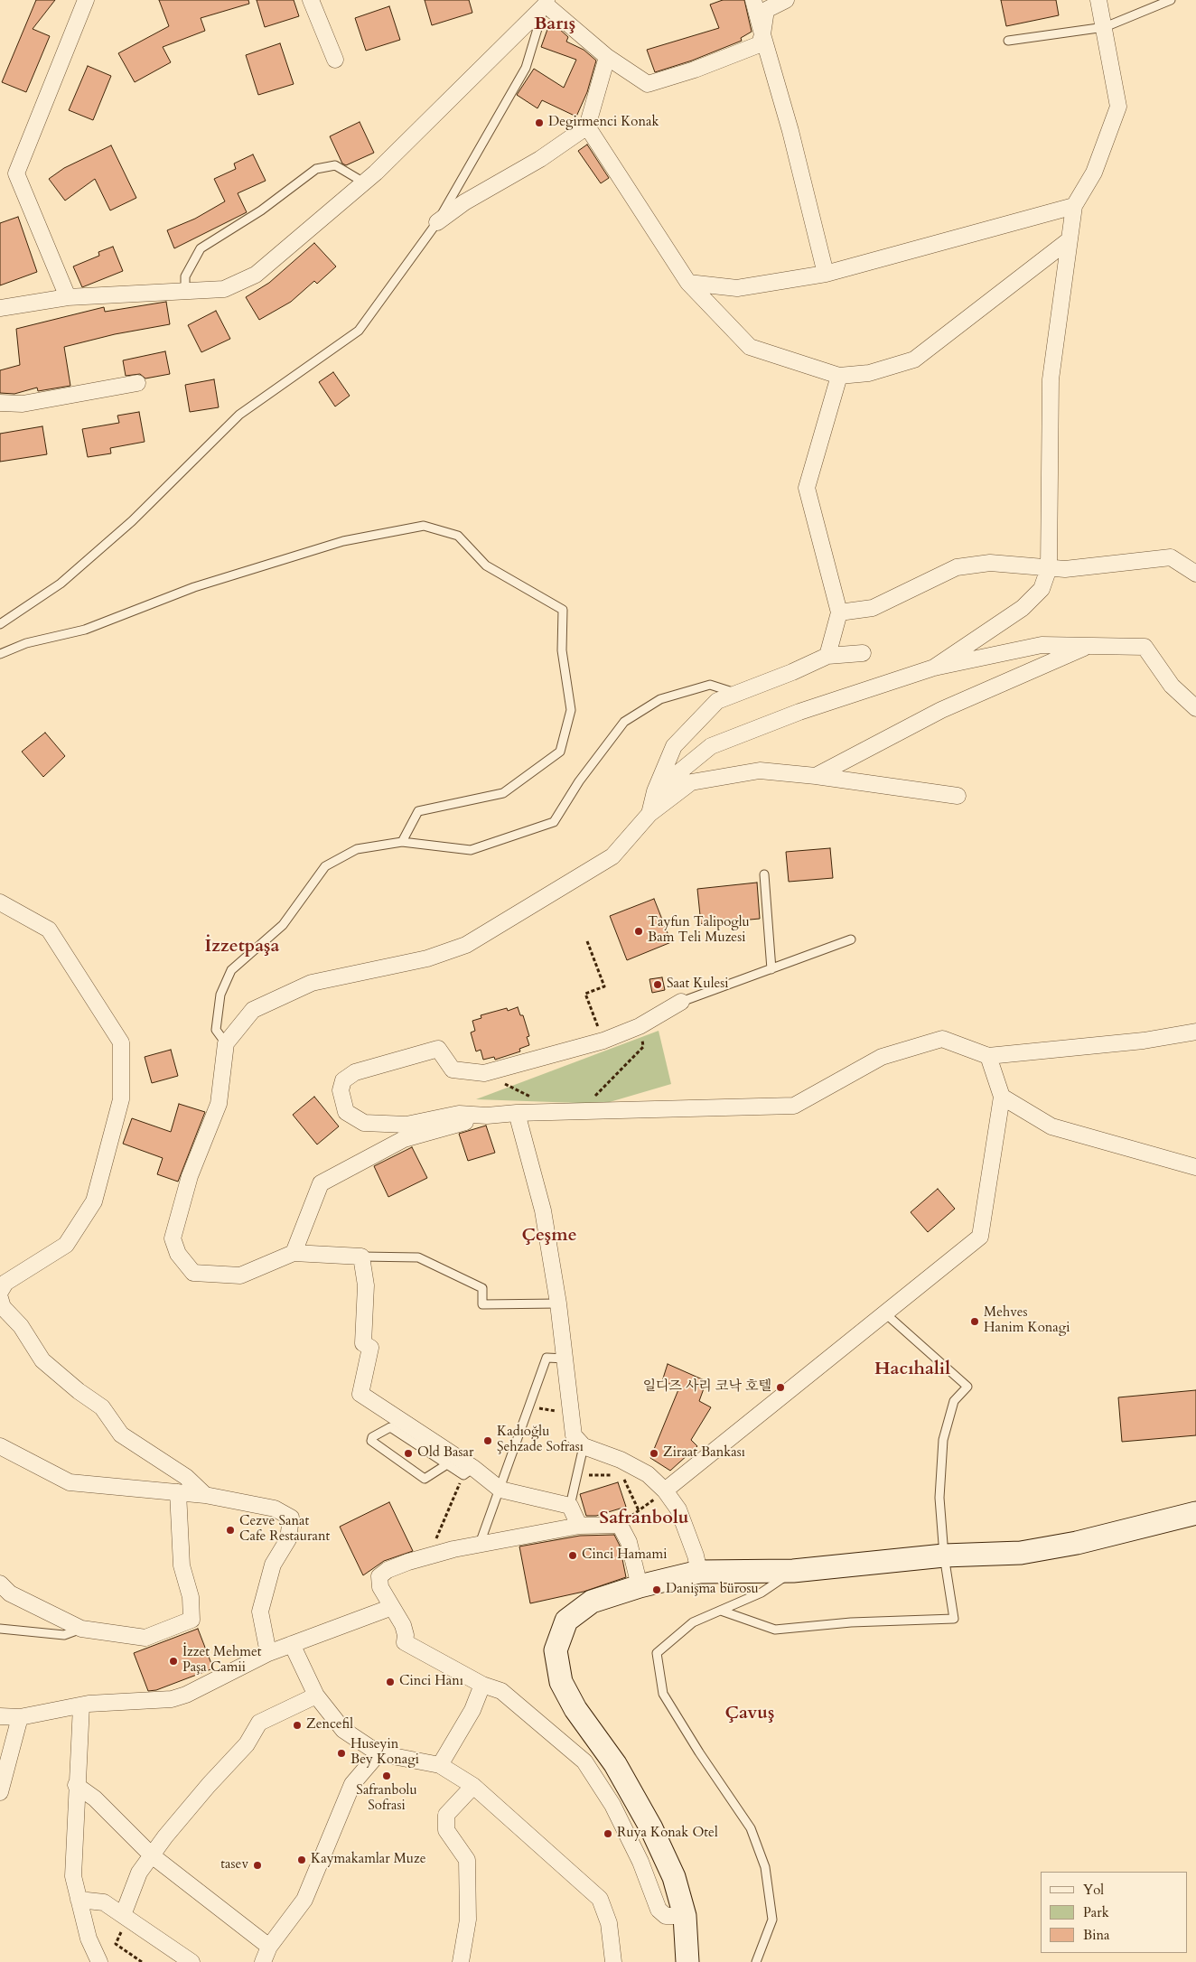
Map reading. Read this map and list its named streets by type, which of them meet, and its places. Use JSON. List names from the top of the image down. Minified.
{"districts":["Barış","İzzetpaşa","Çeşme","Hacıhalil","Safranbolu","Çavuş"],"places":["Degirmenci Konak","Tayfun Talipoglu Bam Teli Muzesi","Saat Kulesi","Mehves Hanim Konagi","일디즈 사리 코낙 호텔","Kadıoğlu Şehzade Sofrası","Old Basar","Ziraat Bankası","Cezve Sanat Cafe Restaurant","Cinci Hamami","Danişma bürosu","İzzet Mehmet Paşa Camii","Cinci Hanı","Zencefil","Huseyin Bey Konagi","Safranbolu Sofrasi","Ruya Konak Otel","Kaymakamlar Muze","tasev"],"legend":["Yol","Park","Bina"]}
